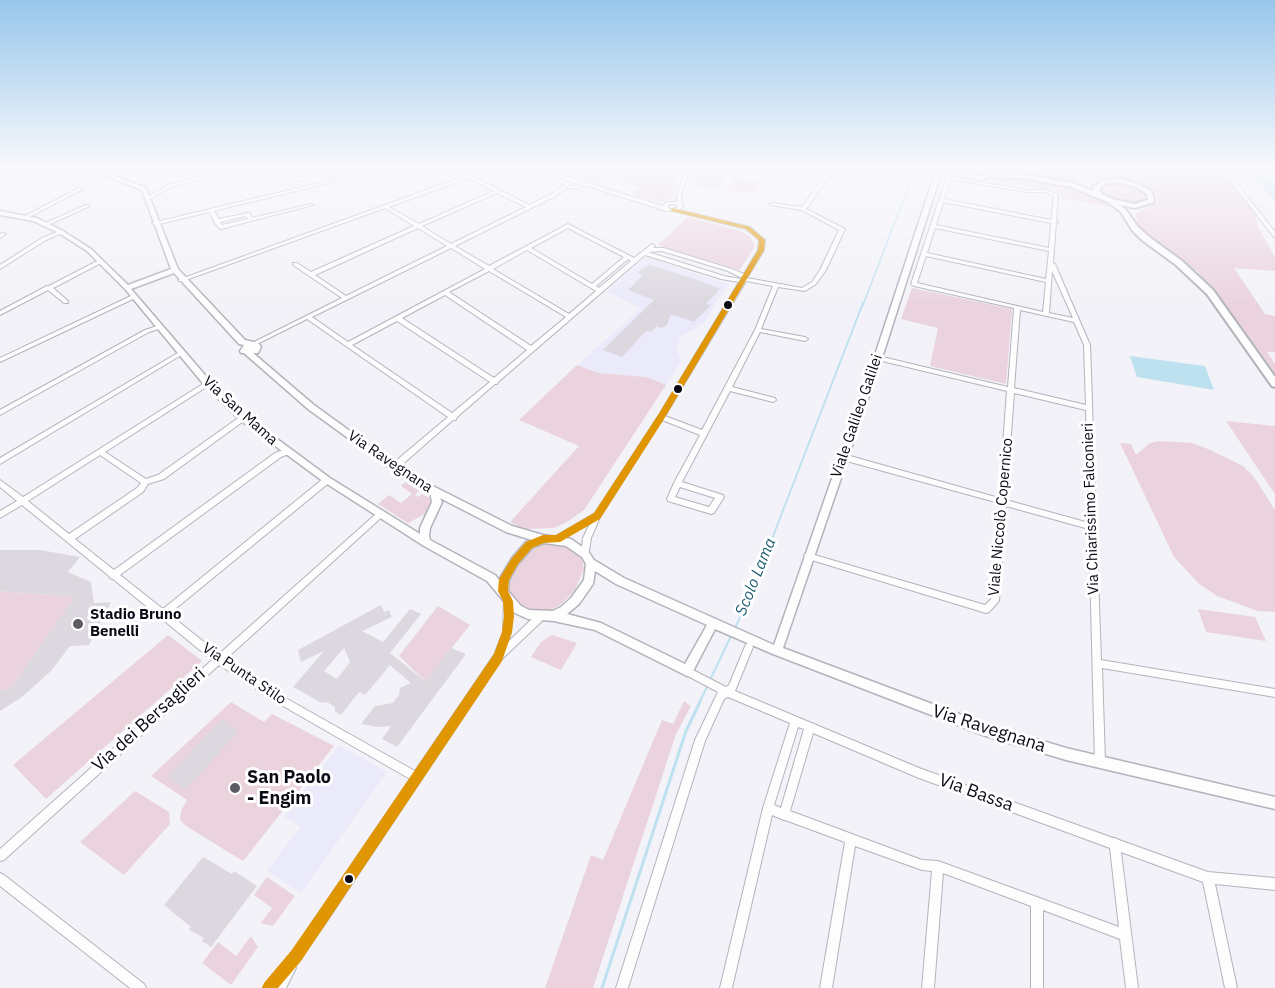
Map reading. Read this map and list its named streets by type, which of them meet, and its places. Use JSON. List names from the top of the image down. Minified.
{"streets":{"street":["Via San Mama","Viale Galileo Galilei","Via Ravegnana","Via Chiarissimo Falconieri","Viale Niccolò Copernico","Via Punta Stilo","Via dei Bersaglieri","Via Bassa"]},"crossings":[["Via San Mama","Via Ravegnana"],["Via San Mama","Via dei Bersaglieri"],["Viale Galileo Galilei","Via Ravegnana"],["Viale Galileo Galilei","Viale Niccolò Copernico"],["Via Ravegnana","Via Chiarissimo Falconieri"],["Via Punta Stilo","Via dei Bersaglieri"]],"water":["Scolo Lama"],"places":["Stadio Bruno Benelli","San Paolo - Engim"]}
